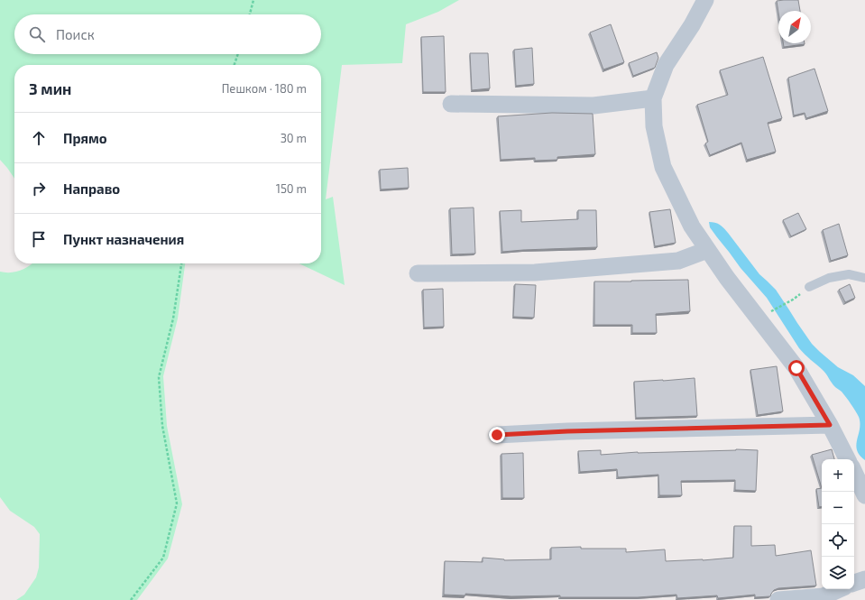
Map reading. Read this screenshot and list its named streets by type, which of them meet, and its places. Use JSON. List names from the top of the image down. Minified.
{"north":"top right","page":{"search":"Поиск","heading":["3 мин","Пешком · 180 m"],"list":[["Прямо","30 m"],["Направо","150 m"],"Пункт назначения"],"map_buttons":["+","−"]}}
